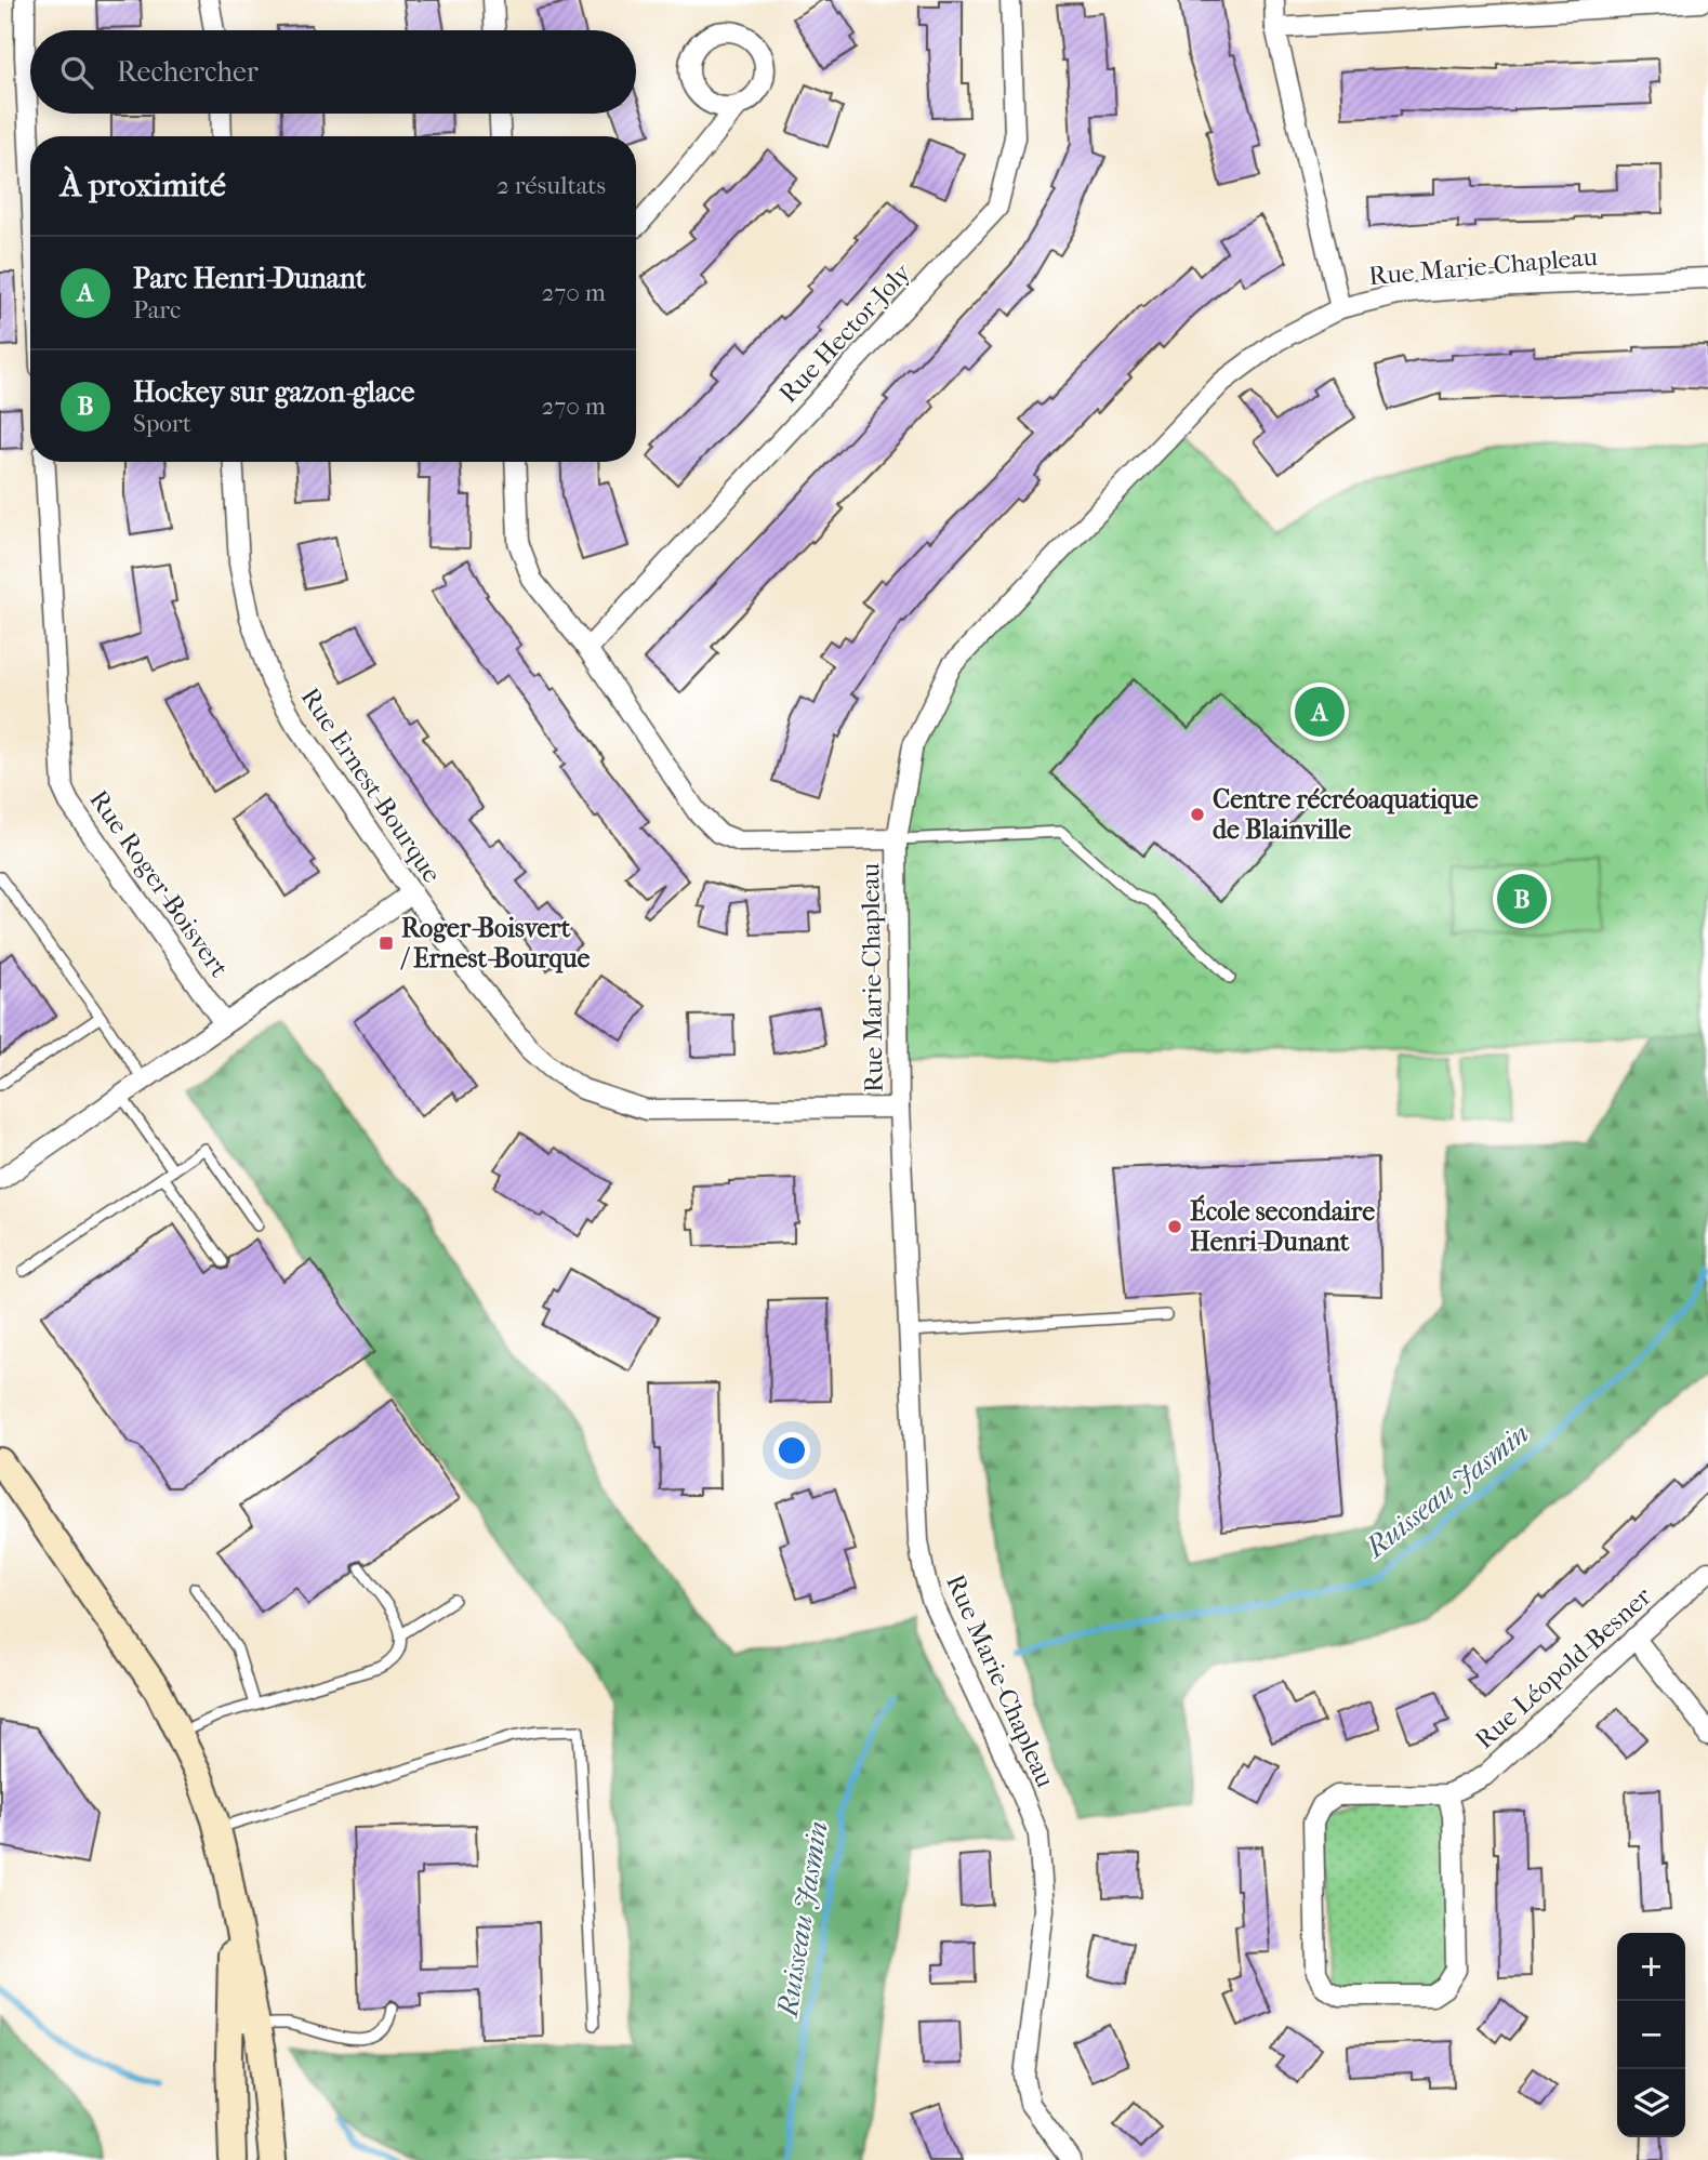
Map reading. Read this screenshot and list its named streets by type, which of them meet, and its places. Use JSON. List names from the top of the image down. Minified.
{"streets":{"street":["Rue Marie-Chapleau","Rue Hector-Joly","Rue Ernest-Bourque","Rue Roger-Boisvert","Rue Léopold-Besner"]},"crossings":[["Rue Marie-Chapleau","Rue Ernest-Bourque"]],"water":["Ruisseau Jasmin"],"places":{"other":["Centre récréoaquatique de Blainville","École secondaire Henri-Dunant"],"transit":["Roger-Boisvert / Ernest-Bourque"]},"page":{"search":"Rechercher","heading":["À proximité","2 résultats"],"list":[{"mark":"A","name":"Parc Henri-Dunant","note":"Parc","value":"270 m"},{"mark":"B","name":"Hockey sur gazon-glace","note":"Sport","value":"270 m"}],"pins":["A","B"],"map_buttons":["+","−"]}}
